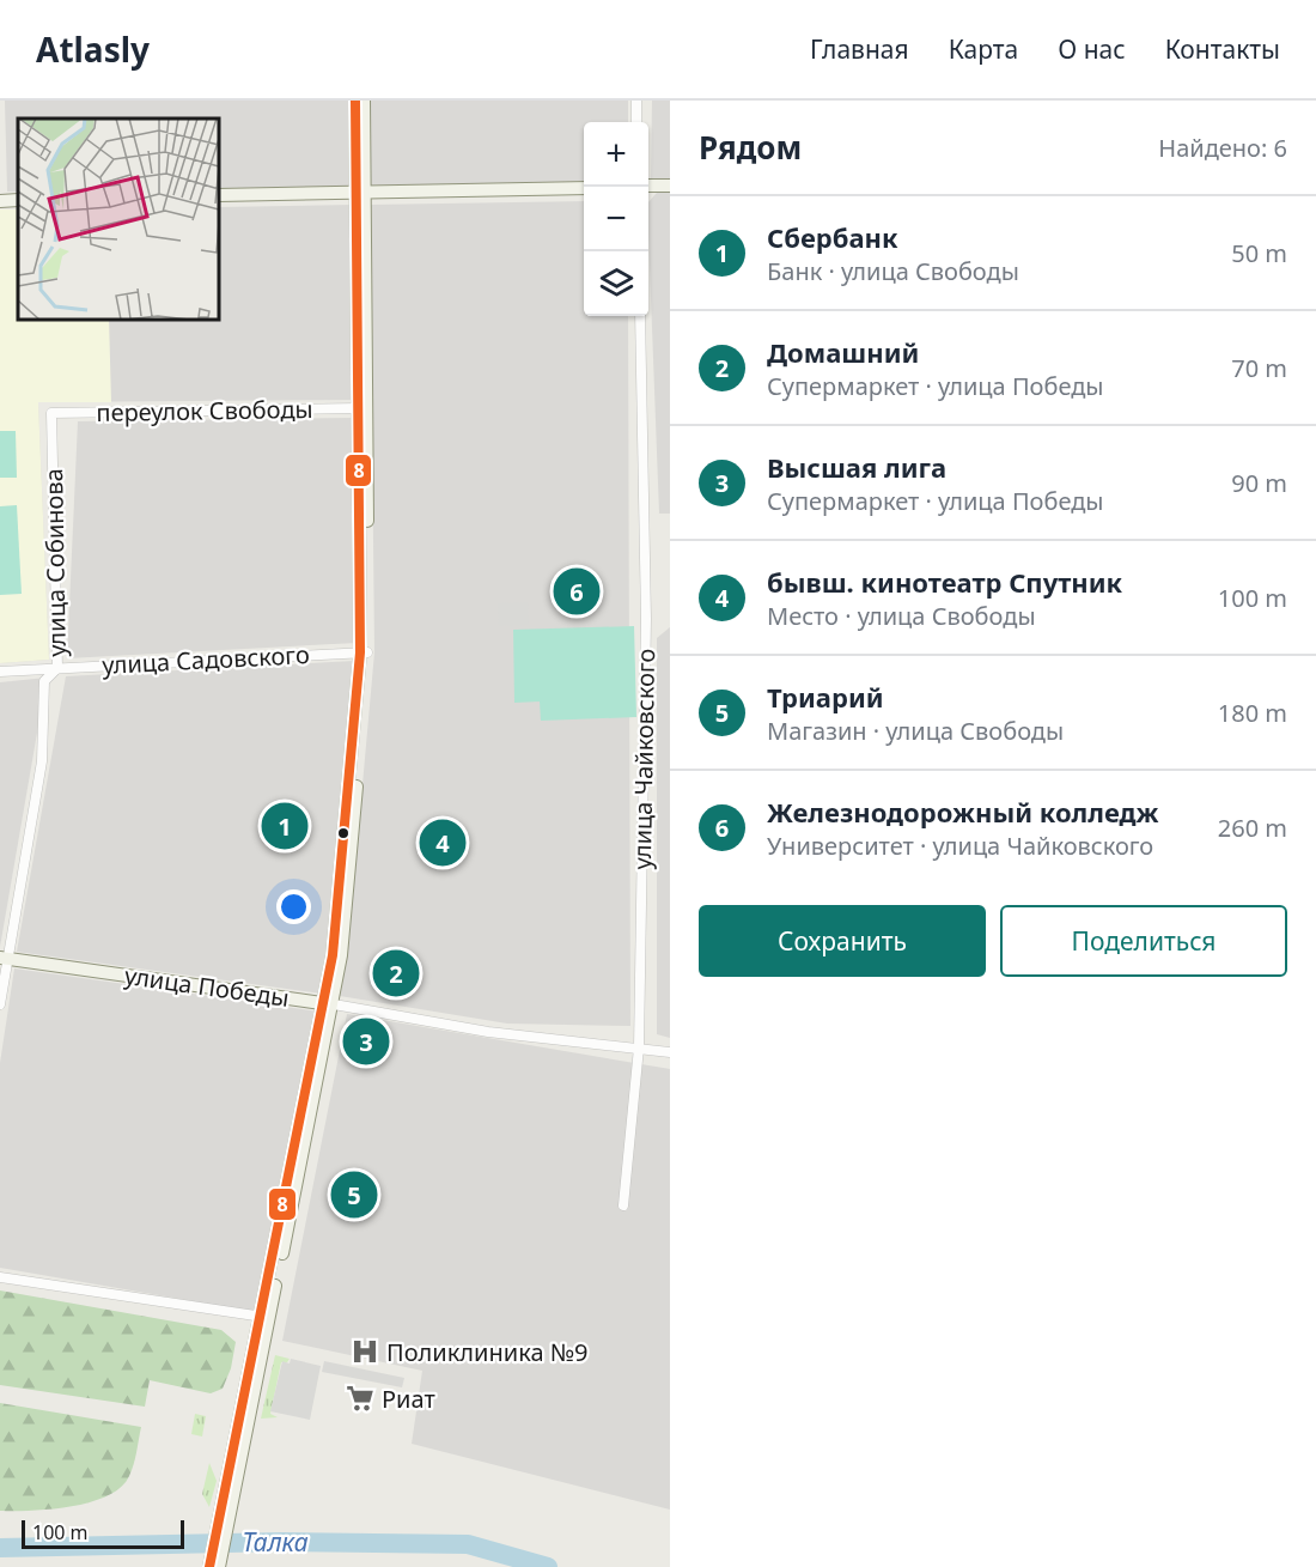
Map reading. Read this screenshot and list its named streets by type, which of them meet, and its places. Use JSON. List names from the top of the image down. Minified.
{"streets":{"main road":["улица Победы"],"street":["переулок Свободы","улица Собинова","улица Садовского","улица Чайковского"]},"crossings":[["переулок Свободы","улица Собинова"],["улица Собинова","улица Садовского"],["улица Собинова","улица Победы"],["улица Чайковского","улица Победы"]],"water":["Талка"],"places":{"hospital":["Поликлиника №9"],"supermarket":["Риат"]},"lines":["transit line 8"],"scale_bar":"100 m","page":{"header":"Atlasly","nav":["Главная","Карта","О нас","Контакты"],"heading":["Рядом","Найдено: 6"],"map_buttons":["+","−"],"list":[{"mark":"1","name":"Сбербанк","note":"Банк · улица Свободы","value":"50 m"},{"mark":"2","name":"Домашний","note":"Супермаркет · улица Победы","value":"70 m"},{"mark":"3","name":"Высшая лига","note":"Супермаркет · улица Победы","value":"90 m"},{"mark":"4","name":"бывш. кинотеатр Спутник","note":"Место · улица Свободы","value":"100 m"},{"mark":"5","name":"Триарий","note":"Магазин · улица Свободы","value":"180 m"},{"mark":"6","name":"Железнодорожный колледж","note":"Университет · улица Чайковского","value":"260 m"}],"pins":["6","1","4","2","3","5"],"buttons":["Сохранить","Поделиться"],"scale":"100 m"}}
